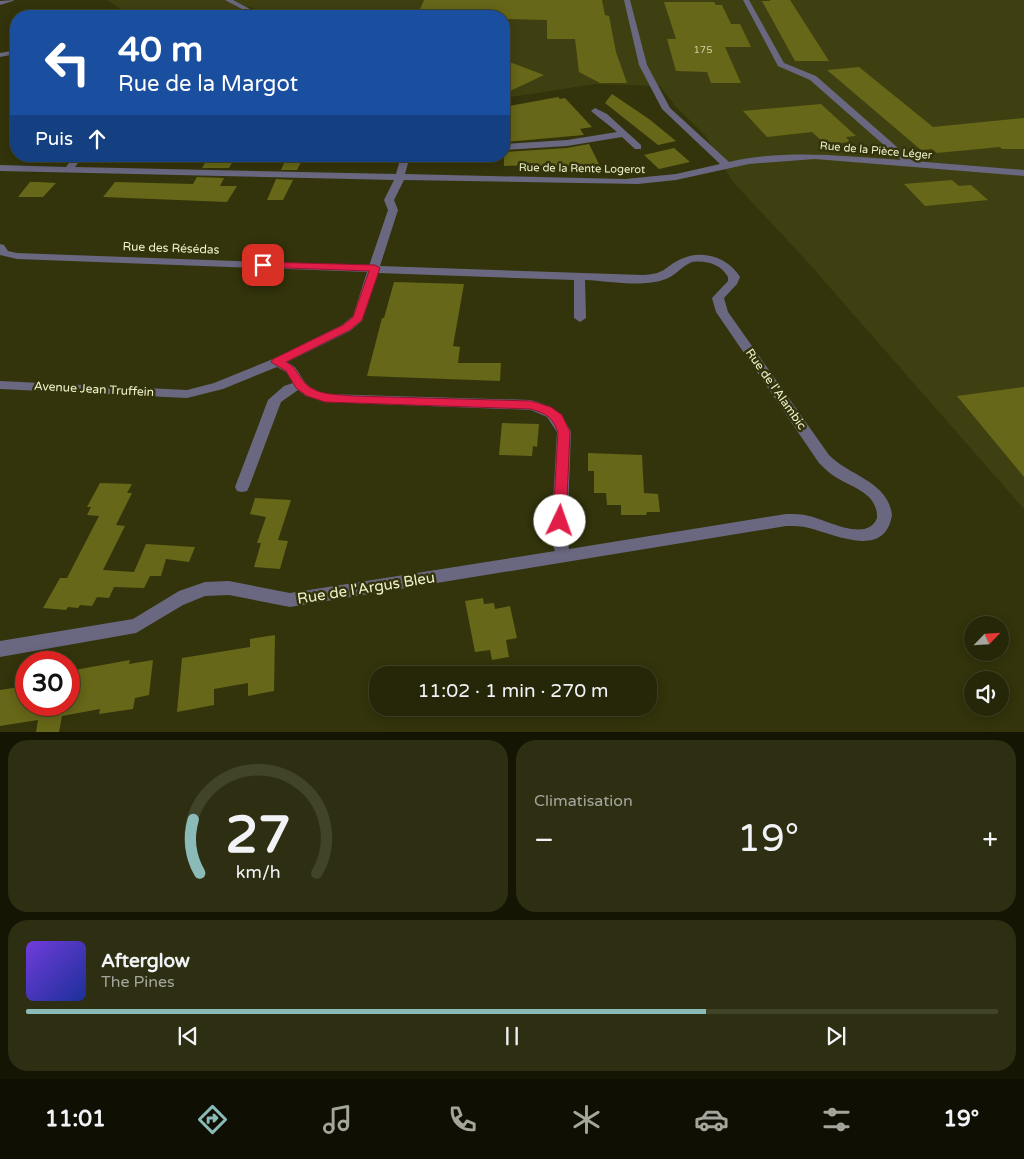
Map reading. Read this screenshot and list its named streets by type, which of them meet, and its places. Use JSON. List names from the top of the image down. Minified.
{"streets":{"street":["Rue de la Pièce Léger","Rue de la Rente Logerot","Rue des Résédas","Avenue Jean Truffein","Rue de l'Alambic","Rue de l'Argus Bleu"]},"crossings":[["Rue de la Pièce Léger","Rue de la Rente Logerot"],["Rue de la Rente Logerot","Avenue Jean Truffein"],["Rue des Résédas","Avenue Jean Truffein"],["Rue des Résédas","Rue de l'Alambic"],["Avenue Jean Truffein","Rue de l'Alambic"],["Rue de l'Alambic","Rue de l'Argus Bleu"]],"house_numbers":["175"],"north":"top right","page":{"turn":["40 m","Rue de la Margot"],"then":"Puis","limit":"30","trip":"11:02 · 1 min · 270 m","tile":"Climatisation","heat":["−","19°","+"],"song":["Afterglow","The Pines"],"tabs":["11:01","19°"],"gauge":["27","km/h"]}}
